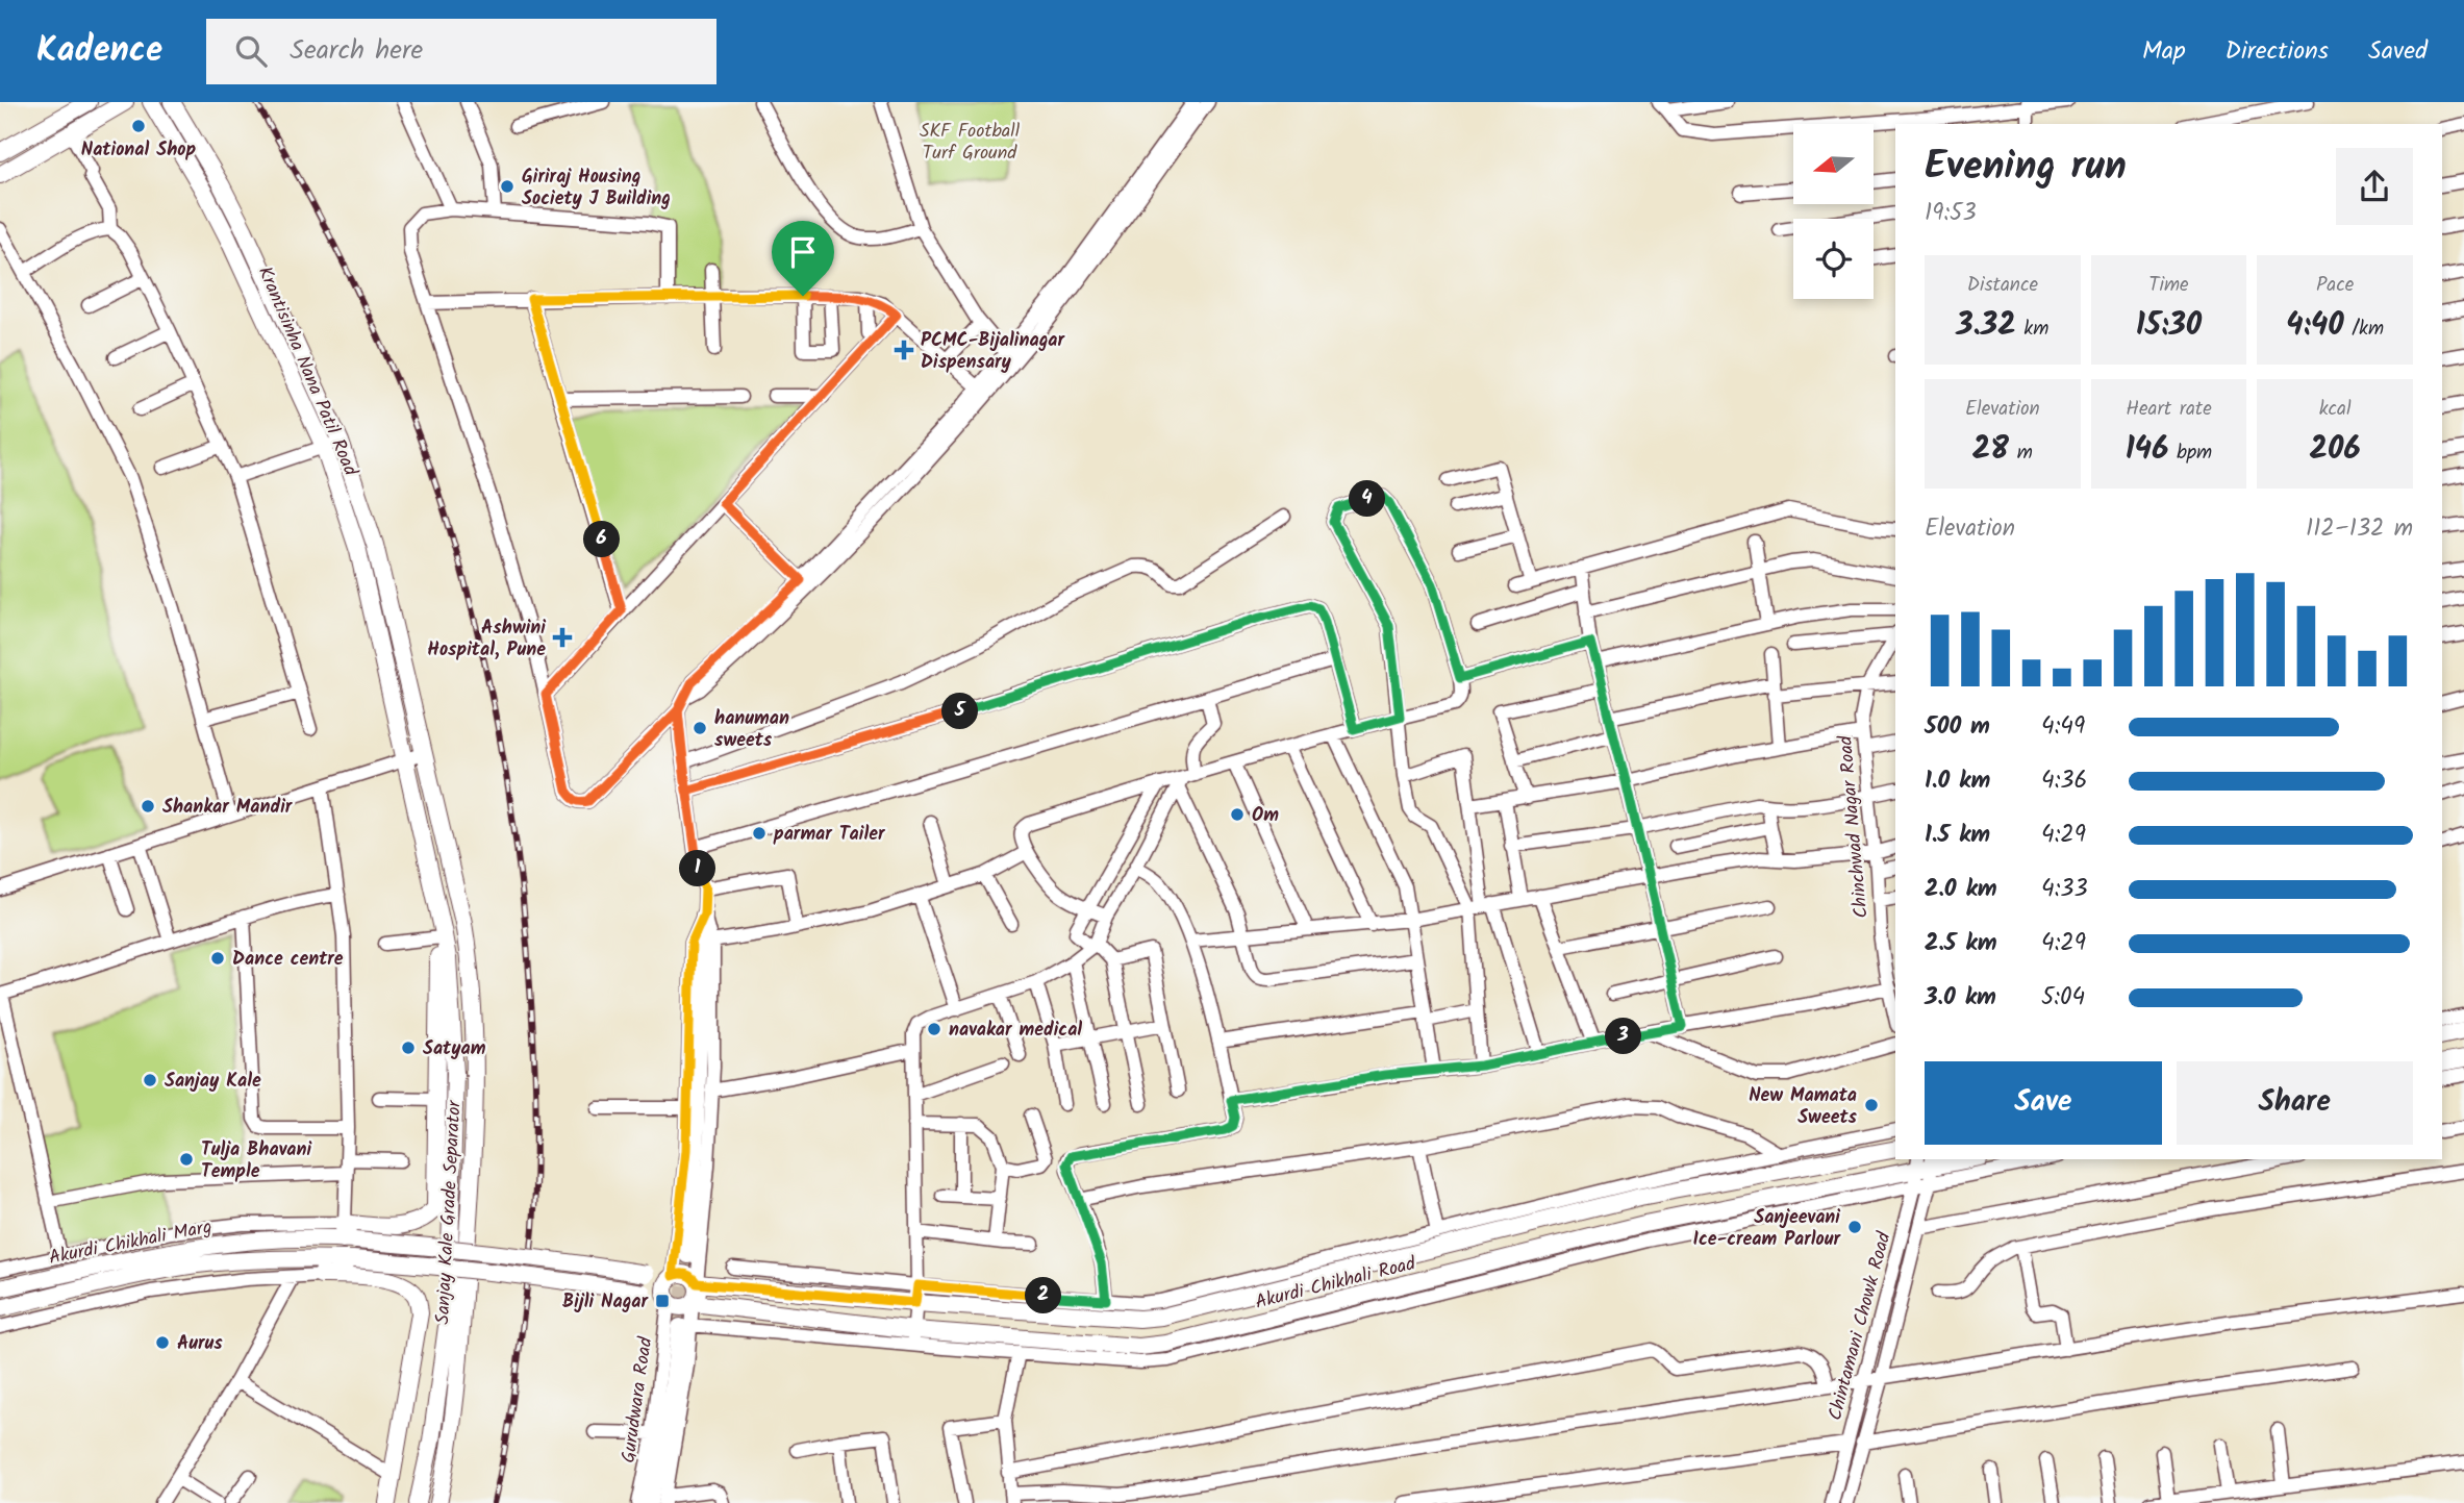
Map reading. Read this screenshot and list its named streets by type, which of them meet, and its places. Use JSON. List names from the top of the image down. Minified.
{"streets":{"main road":["Krantisinha Nana Patil Road","Sanjay Kale Grade Separator","Akurdi Chikhali Marg","Akurdi Chikhali Road"],"street":["Chinchwad Nagar Road","Chintamani Chowk Road","Gurudwara Road"]},"crossings":[["Krantisinha Nana Patil Road","Sanjay Kale Grade Separator"],["Akurdi Chikhali Marg","Akurdi Chikhali Road"],["Akurdi Chikhali Marg","Gurudwara Road"],["Akurdi Chikhali Road","Chintamani Chowk Road"],["Akurdi Chikhali Road","Gurudwara Road"]],"parks":["SKF Football Turf Ground"],"places":{"other":["National Shop","Giriraj Housing Society J Building","hanuman sweets","Shankar Mandir","Om","parmar Tailer","Dance centre","navakar medical","Satyam","Sanjay Kale","New Mamata Sweets","Tulja Bhavani Temple","Sanjeevani Ice-cream Parlour","Aurus"],"health":["PCMC-Bijalinagar Dispensary","Ashwini Hospital, Pune"],"transit":["Bijli Nagar"]},"north":"left","page":{"header":"Kadence","search":"Search here","nav":["Map","Directions","Saved"],"heading":["Evening run","19:53"],"stats":[["Distance","3.32 km"],["Time","15:30"],["Pace","4:40 /km"],["Elevation","28 m"],["Heart rate","146 bpm"],["kcal","206"]],"pins":["4","6","5","1","3","2"],"chart":["Elevation","112–132 m"],"list":[{"name":"500 m","note":"4:49"},{"name":"1.0 km","note":"4:36"},{"name":"1.5 km","note":"4:29"},{"name":"2.0 km","note":"4:33"},{"name":"2.5 km","note":"4:29"},{"name":"3.0 km","note":"5:04"}],"buttons":["Save","Share"]}}
